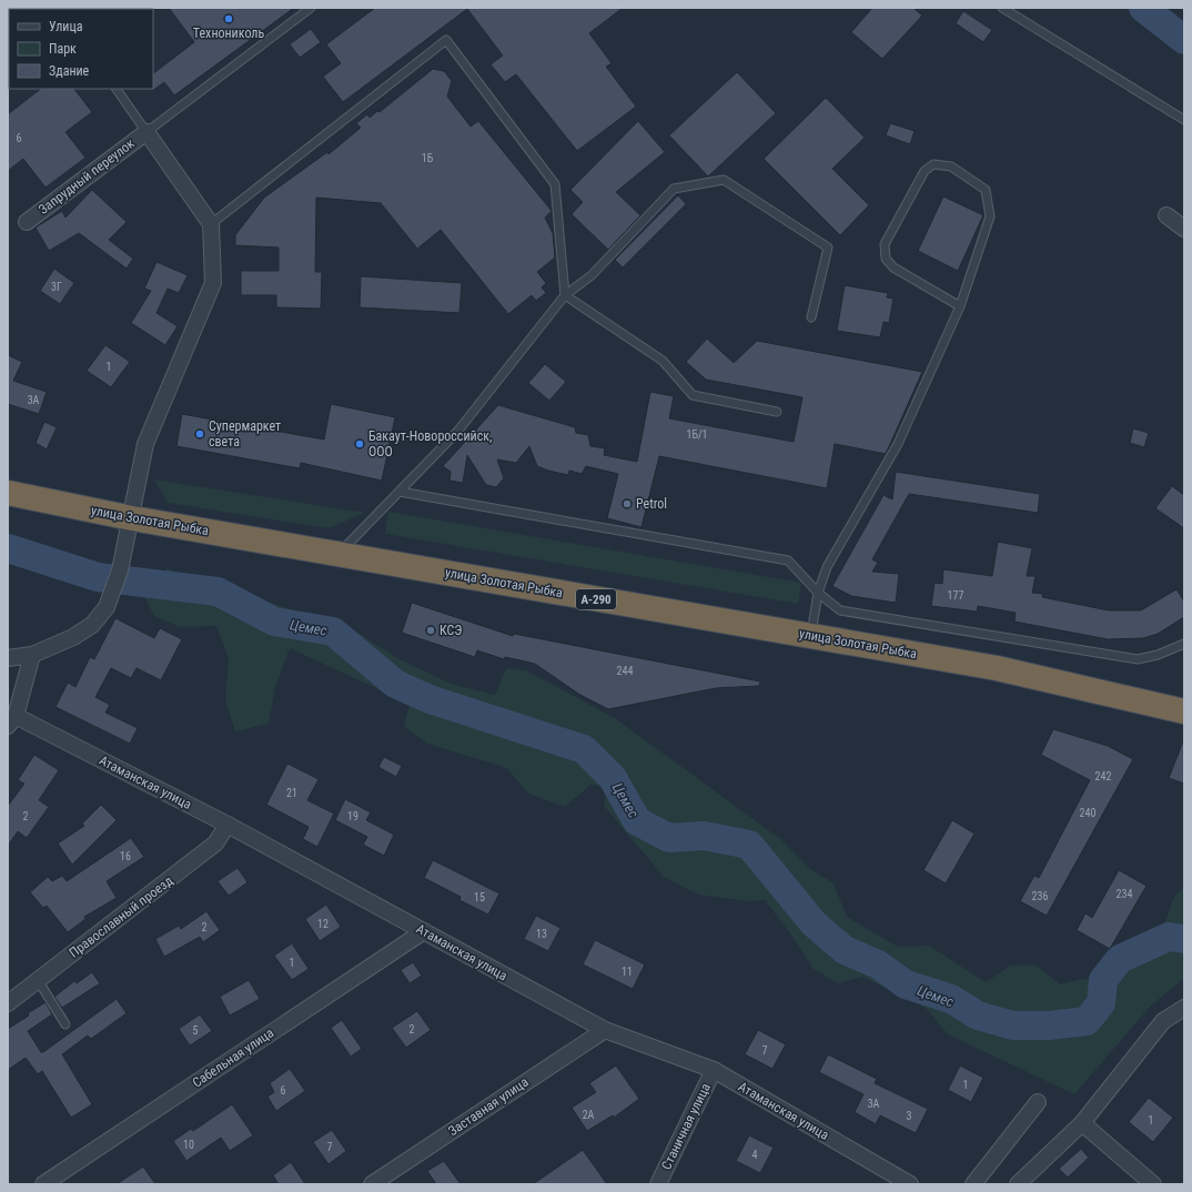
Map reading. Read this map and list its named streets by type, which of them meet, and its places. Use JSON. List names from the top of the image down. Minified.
{"streets":{"highway":["улица Золотая Рыбка","А-290"],"street":["Запрудный переулок","Атаманская улица","Православный проезд","Сабельная улица","Заставная улица","Станичная улица"]},"crossings":[["Атаманская улица","Православный проезд"],["Атаманская улица","Сабельная улица"],["Атаманская улица","Заставная улица"],["Атаманская улица","Станичная улица"]],"water":["Цемес"],"places":["Технониколь","Супермаркет света","Бакаут-Новороссийск, ООО","Petrol","КСЭ"],"house_numbers":["6","1Б","3Г","1","3А","1Б/1","177","244","242","21","240","2","19","16","234","236","15","12","2","13","1","11","2","5","7","1","6","3А","2А","3","1","10","7","4"],"legend":["Улица","Парк","Здание"]}
